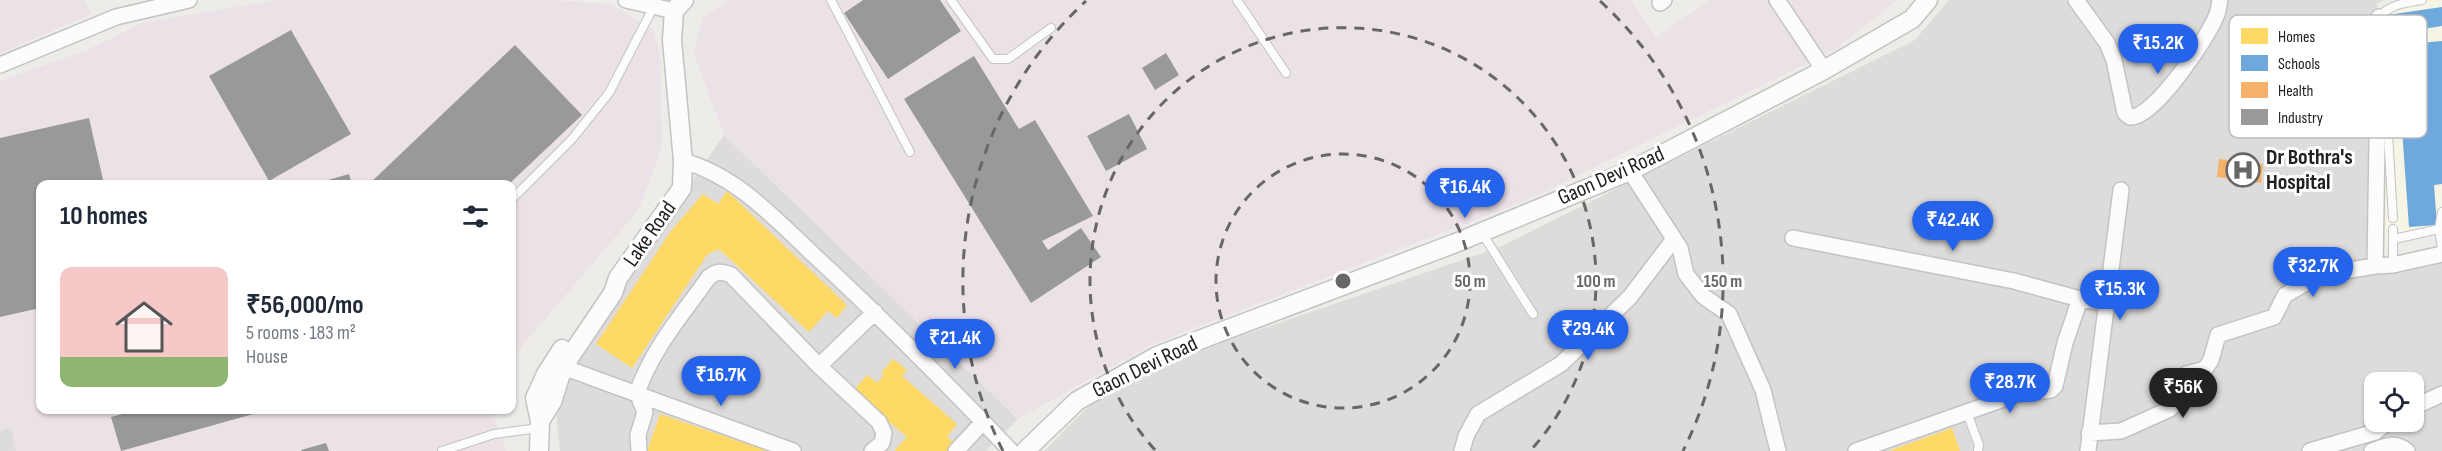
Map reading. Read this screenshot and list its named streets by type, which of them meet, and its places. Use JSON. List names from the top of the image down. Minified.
{"streets":{"street":["Gaon Devi Road","Lake Road"]},"places":{"hospital":["Dr Bothra's Hospital"]},"legend":["Homes","Schools","Health","Industry"],"page":{"price":["₹15.2K","₹16.4K","₹42.4K","₹32.7K","₹15.3K","₹29.4K","₹21.4K","₹16.7K","₹28.7K","₹56K"],"heading":"10 homes","list":[{"name":"₹56,000/mo","note":"5 rooms · 183 m² · House"}]},"rings":["50 m","100 m","150 m"]}
